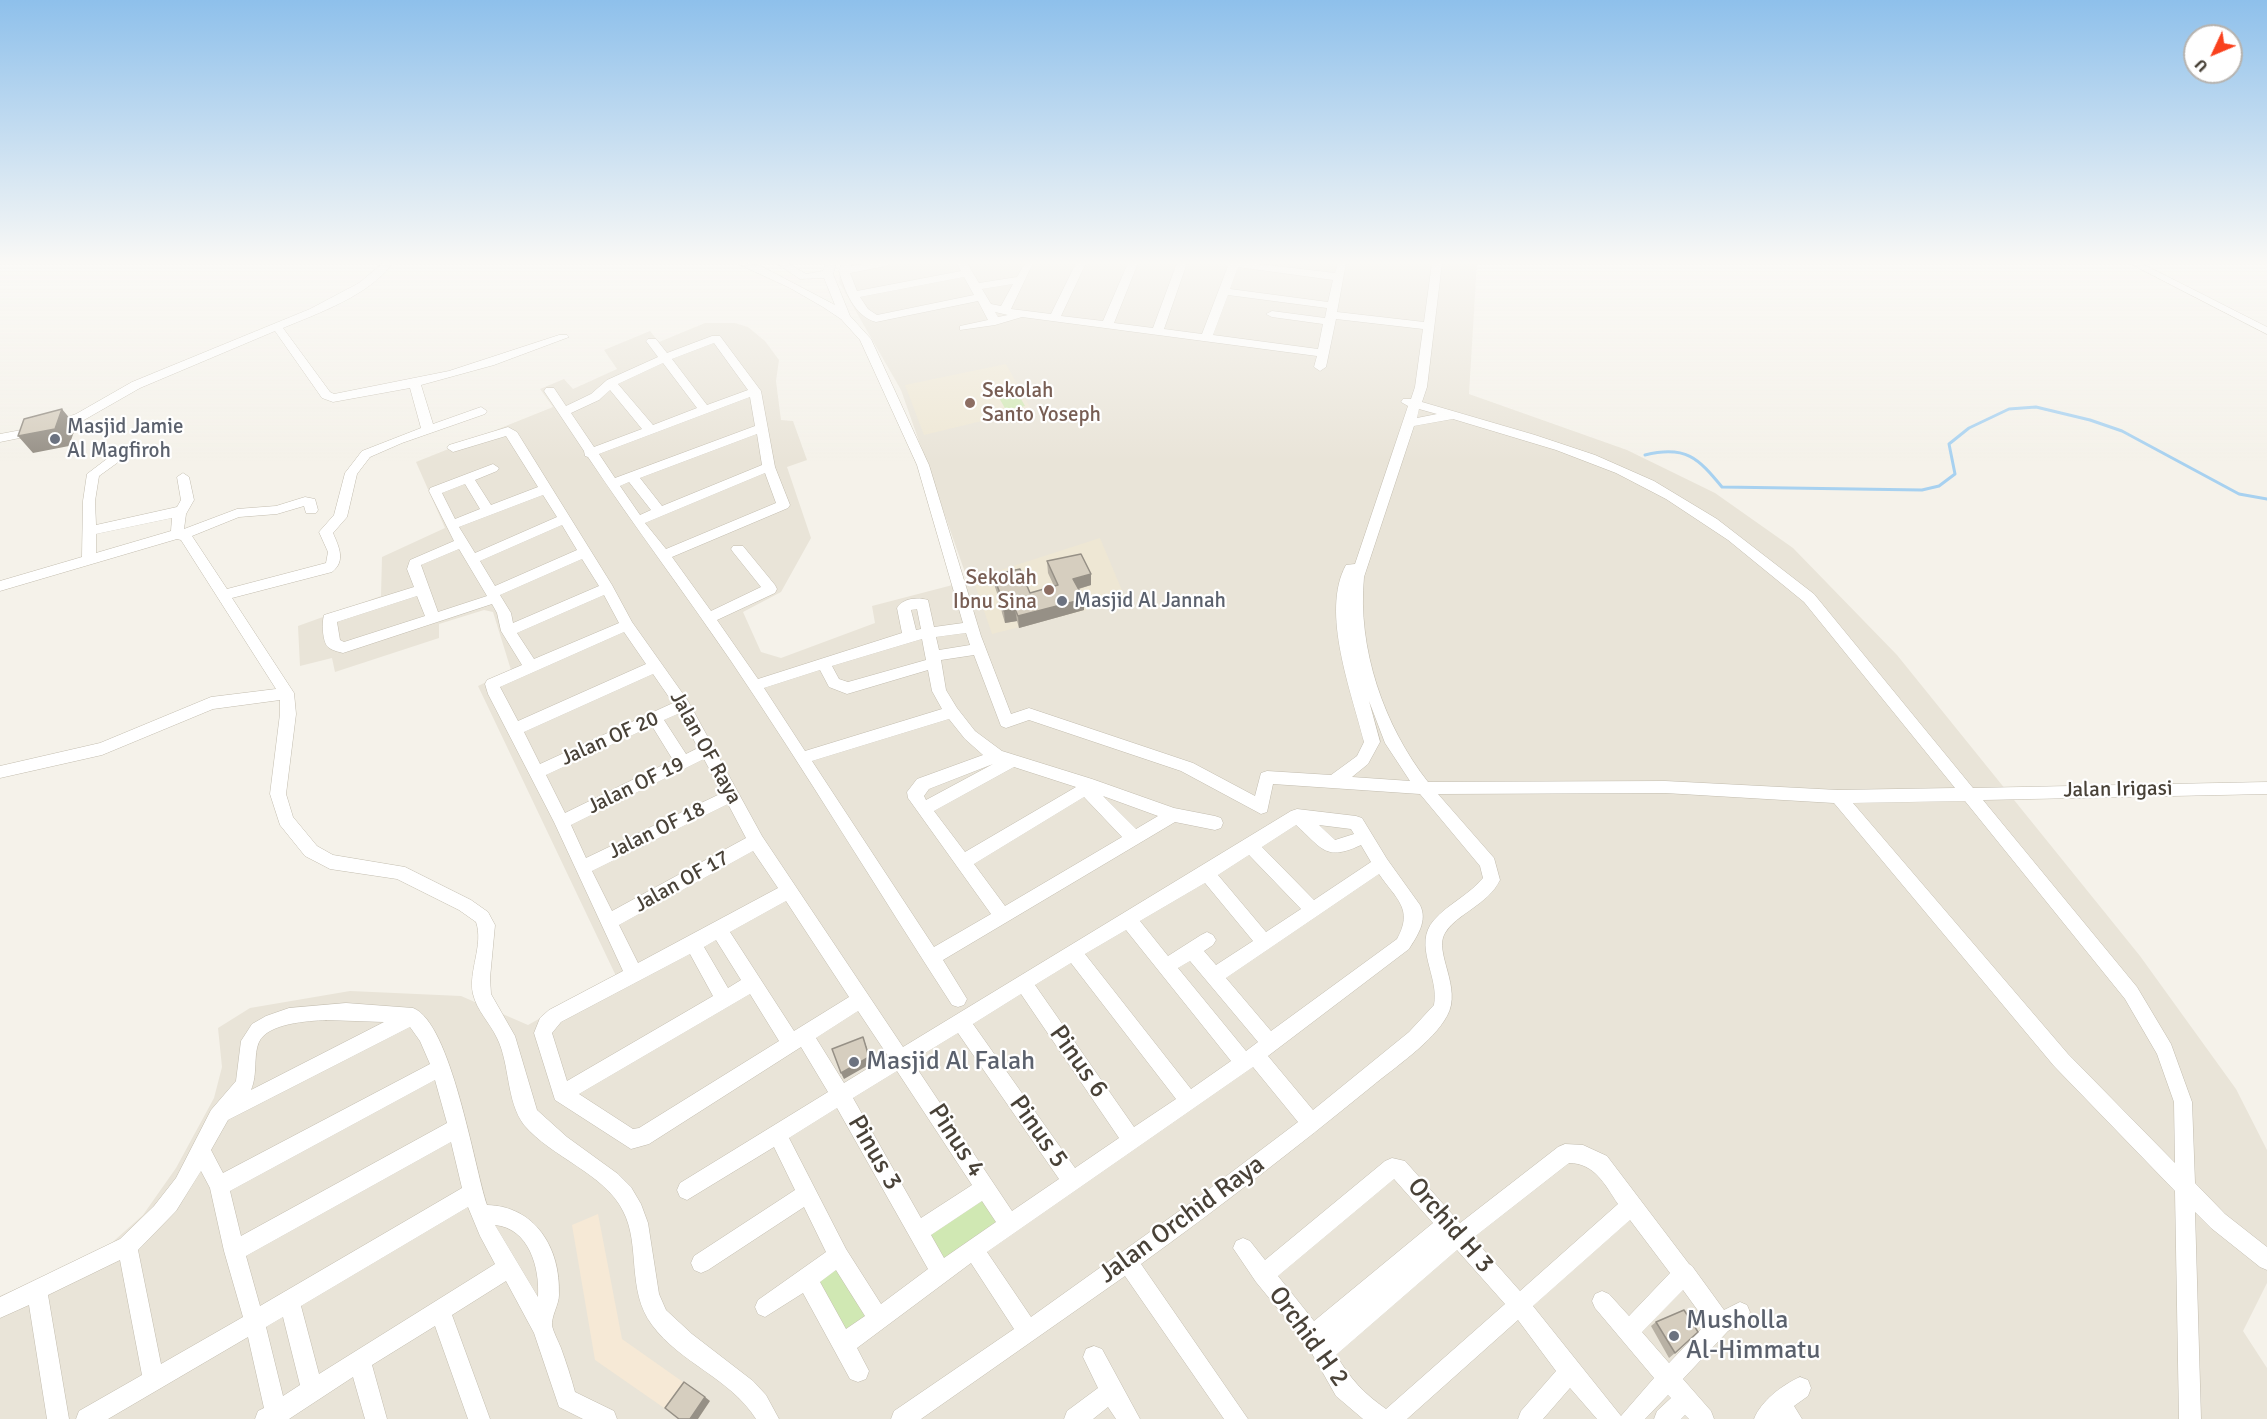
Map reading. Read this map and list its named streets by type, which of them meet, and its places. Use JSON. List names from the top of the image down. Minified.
{"streets":{"street":["Jalan OF 20","Jalan OF Raya","Jalan OF 19","Jalan Irigasi","Jalan OF 18","Jalan OF 17","Pinus 6","Pinus 5","Pinus 4","Pinus 3","Jalan Orchid Raya","Orchid H 3","Orchid H 2"]},"crossings":[["Jalan OF 20","Jalan OF Raya"],["Jalan OF Raya","Jalan OF 19"],["Jalan OF Raya","Jalan OF 18"],["Jalan OF Raya","Jalan OF 17"],["Jalan OF Raya","Pinus 4"],["Jalan Irigasi","Jalan Orchid Raya"],["Orchid H 3","Orchid H 2"]],"places":["Sekolah Santo Yoseph","Masjid Jamie Al Magfiroh","Sekolah Ibnu Sina","Masjid Al Jannah","Masjid Al Falah","Musholla Al-Himmatu"],"north":"bottom left"}
